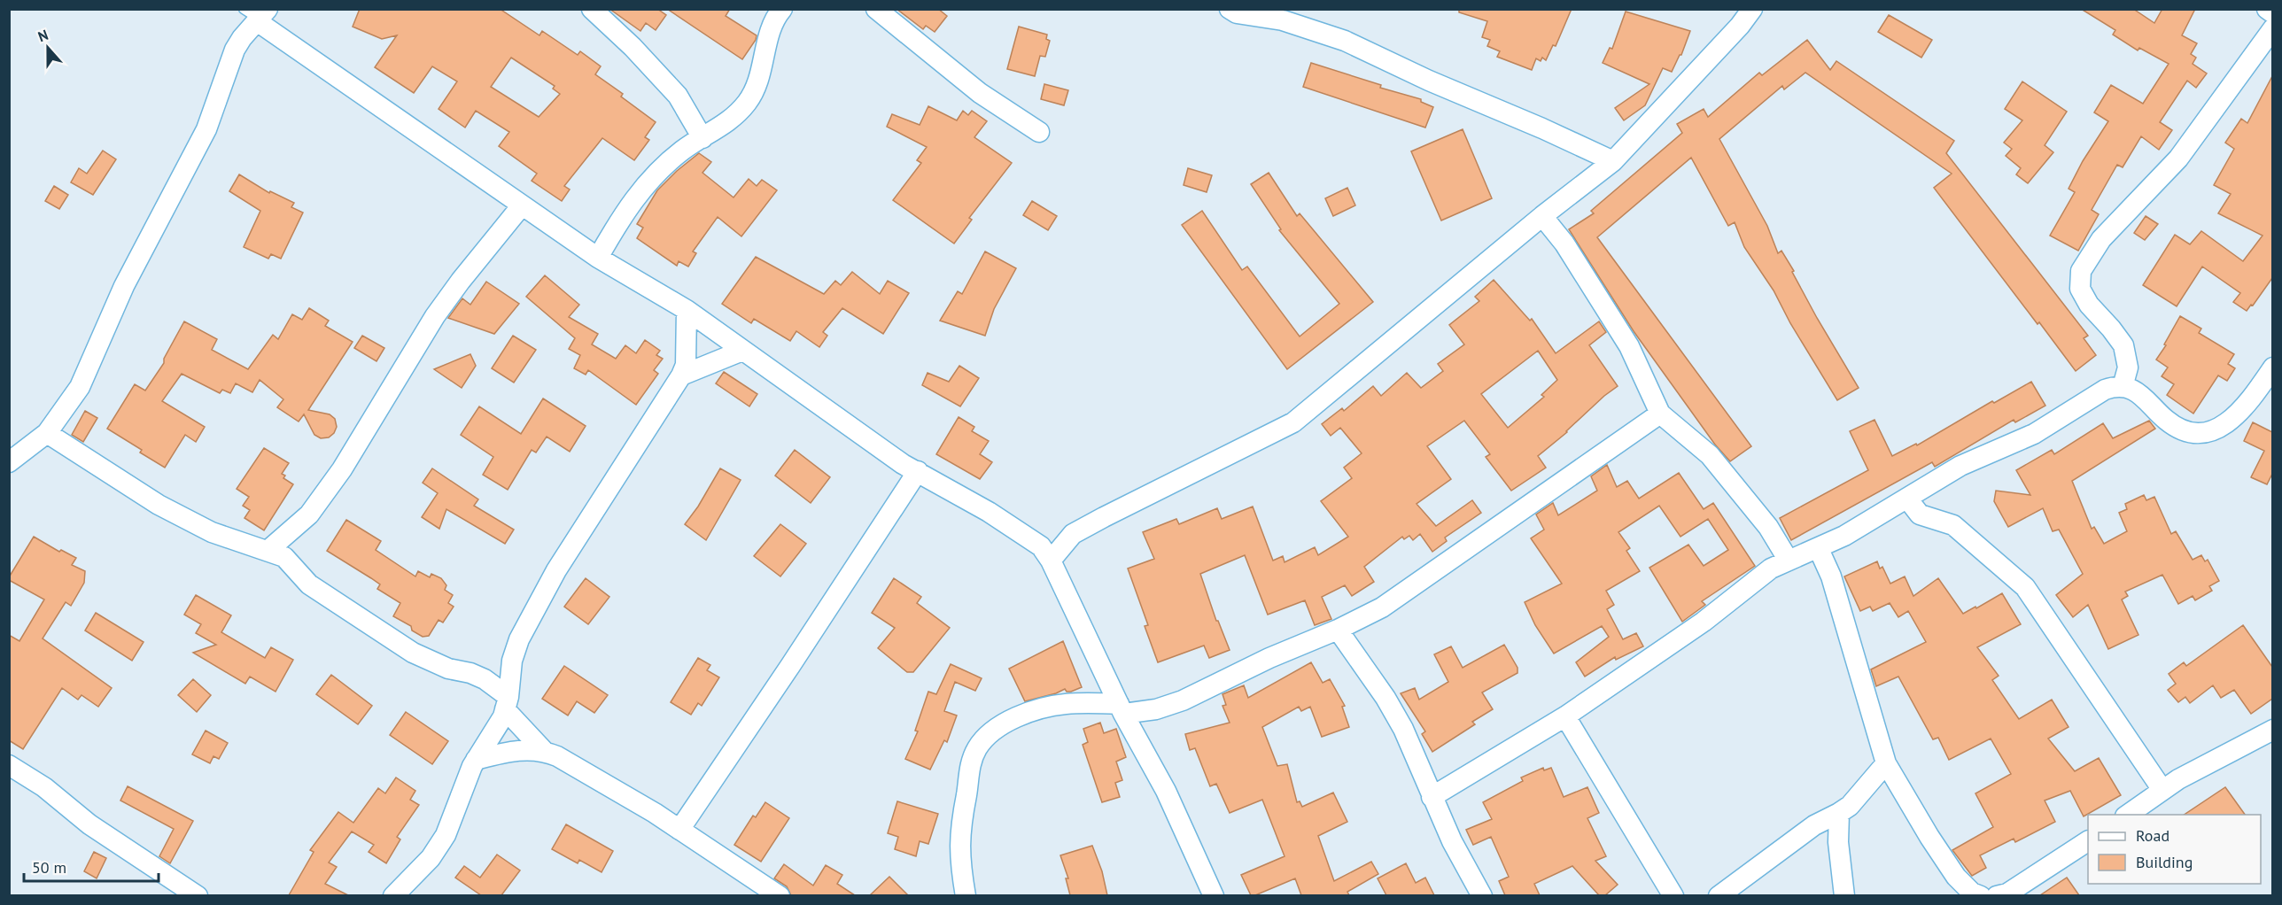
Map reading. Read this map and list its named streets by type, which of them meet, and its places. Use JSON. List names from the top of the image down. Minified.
{"legend":["Road","Building"],"scale_bar":"50 m","north":"top"}
